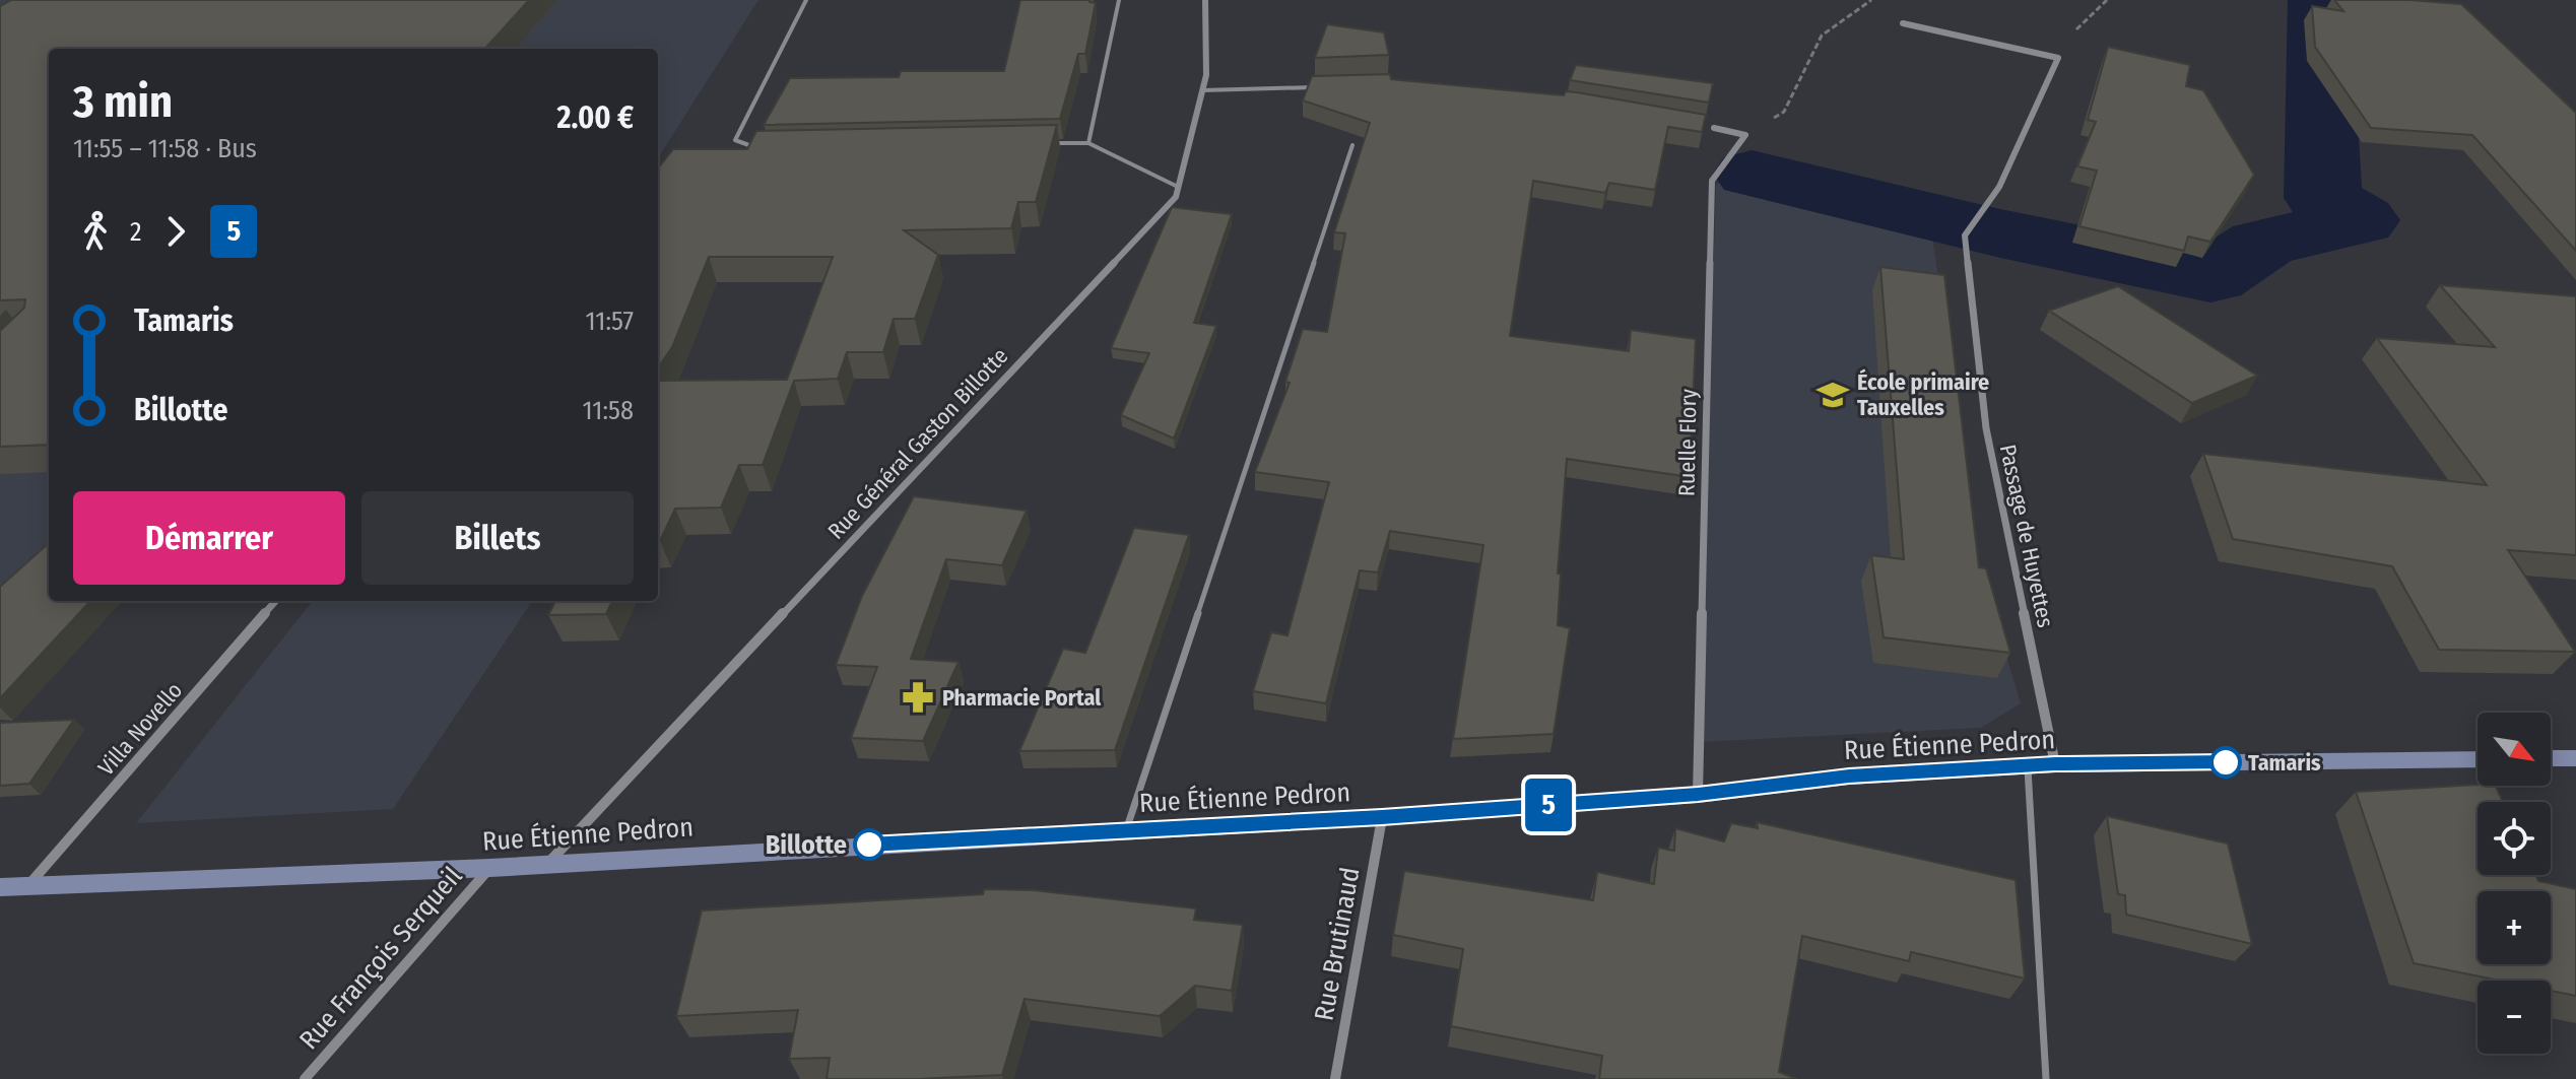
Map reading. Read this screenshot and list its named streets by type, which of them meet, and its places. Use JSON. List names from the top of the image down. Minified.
{"streets":{"street":["Ruelle Flory","Rue Général Gaston Billotte","Passage de Huyettes","Villa Novello","Rue Étienne Pedron","Rue Brutinaud","Rue François Serqueil"]},"crossings":[["Ruelle Flory","Rue Étienne Pedron"],["Rue Général Gaston Billotte","Rue Étienne Pedron"],["Passage de Huyettes","Rue Étienne Pedron"],["Villa Novello","Rue Étienne Pedron"],["Rue Étienne Pedron","Rue Brutinaud"],["Rue Étienne Pedron","Rue François Serqueil"]],"places":{"school or university":["École primaire Tauxelles"],"pharmacy":["Pharmacie Portal"],"other":["Tamaris","Billotte"]},"lines":["bus line 5"],"north":"bottom right","page":{"on_map":"5","heading":["3 min","11:55 – 11:58 · Bus","2.00 €"],"legs":["2","5"],"list":[{"name":"Tamaris","value":"11:57"},{"name":"Billotte","value":"11:58"}],"buttons":["Démarrer","Billets"],"map_buttons":["+","−"]}}
